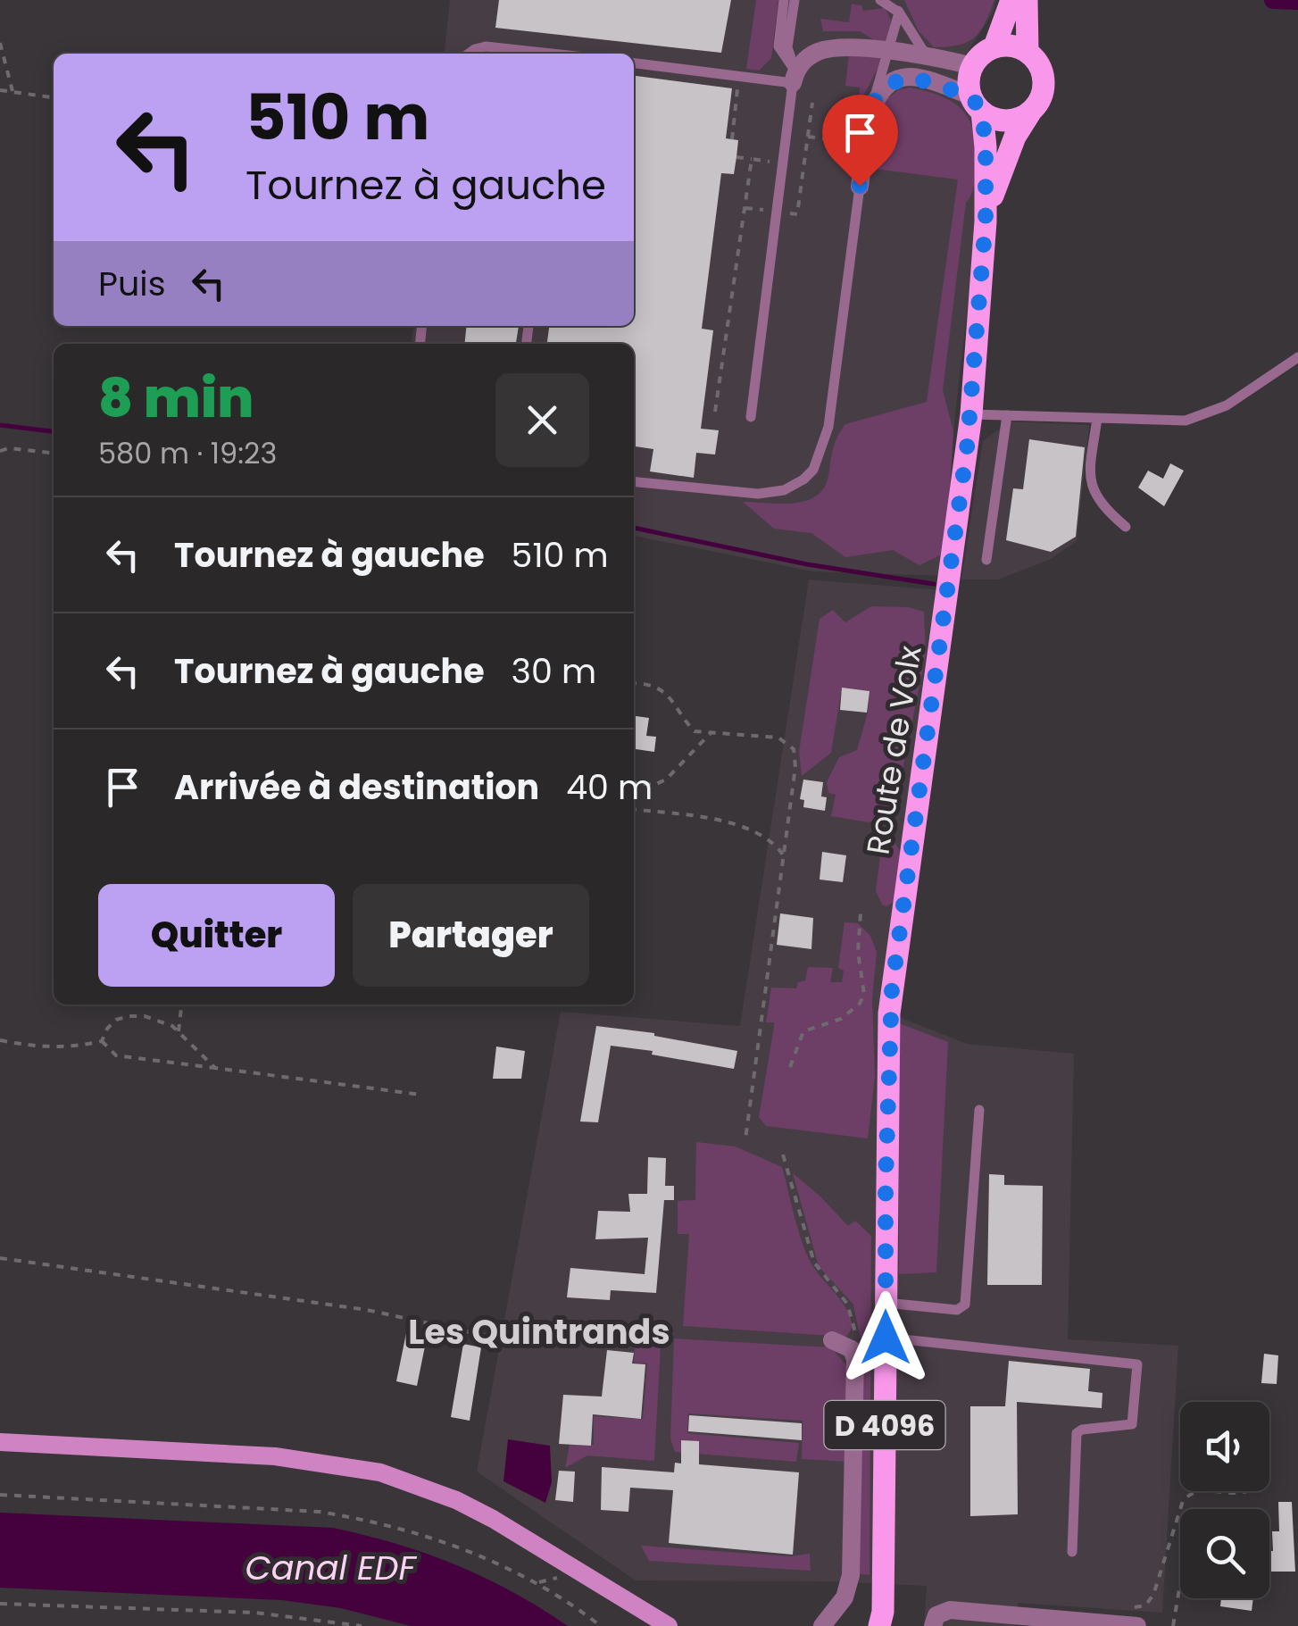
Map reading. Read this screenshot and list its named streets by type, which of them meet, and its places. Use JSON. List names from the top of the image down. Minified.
{"streets":{"main road":["Route de Volx","D 4096"]},"districts":["Les Quintrands"],"water":["Canal EDF"],"page":{"turn":["510 m","Tournez à gauche"],"then":"Puis","heading":["8 min","580 m · 19:23"],"list":[{"name":"Tournez à gauche","value":"510 m"},{"name":"Tournez à gauche","value":"30 m"},{"name":"Arrivée à destination","value":"40 m"}],"buttons":["Quitter","Partager"]}}
